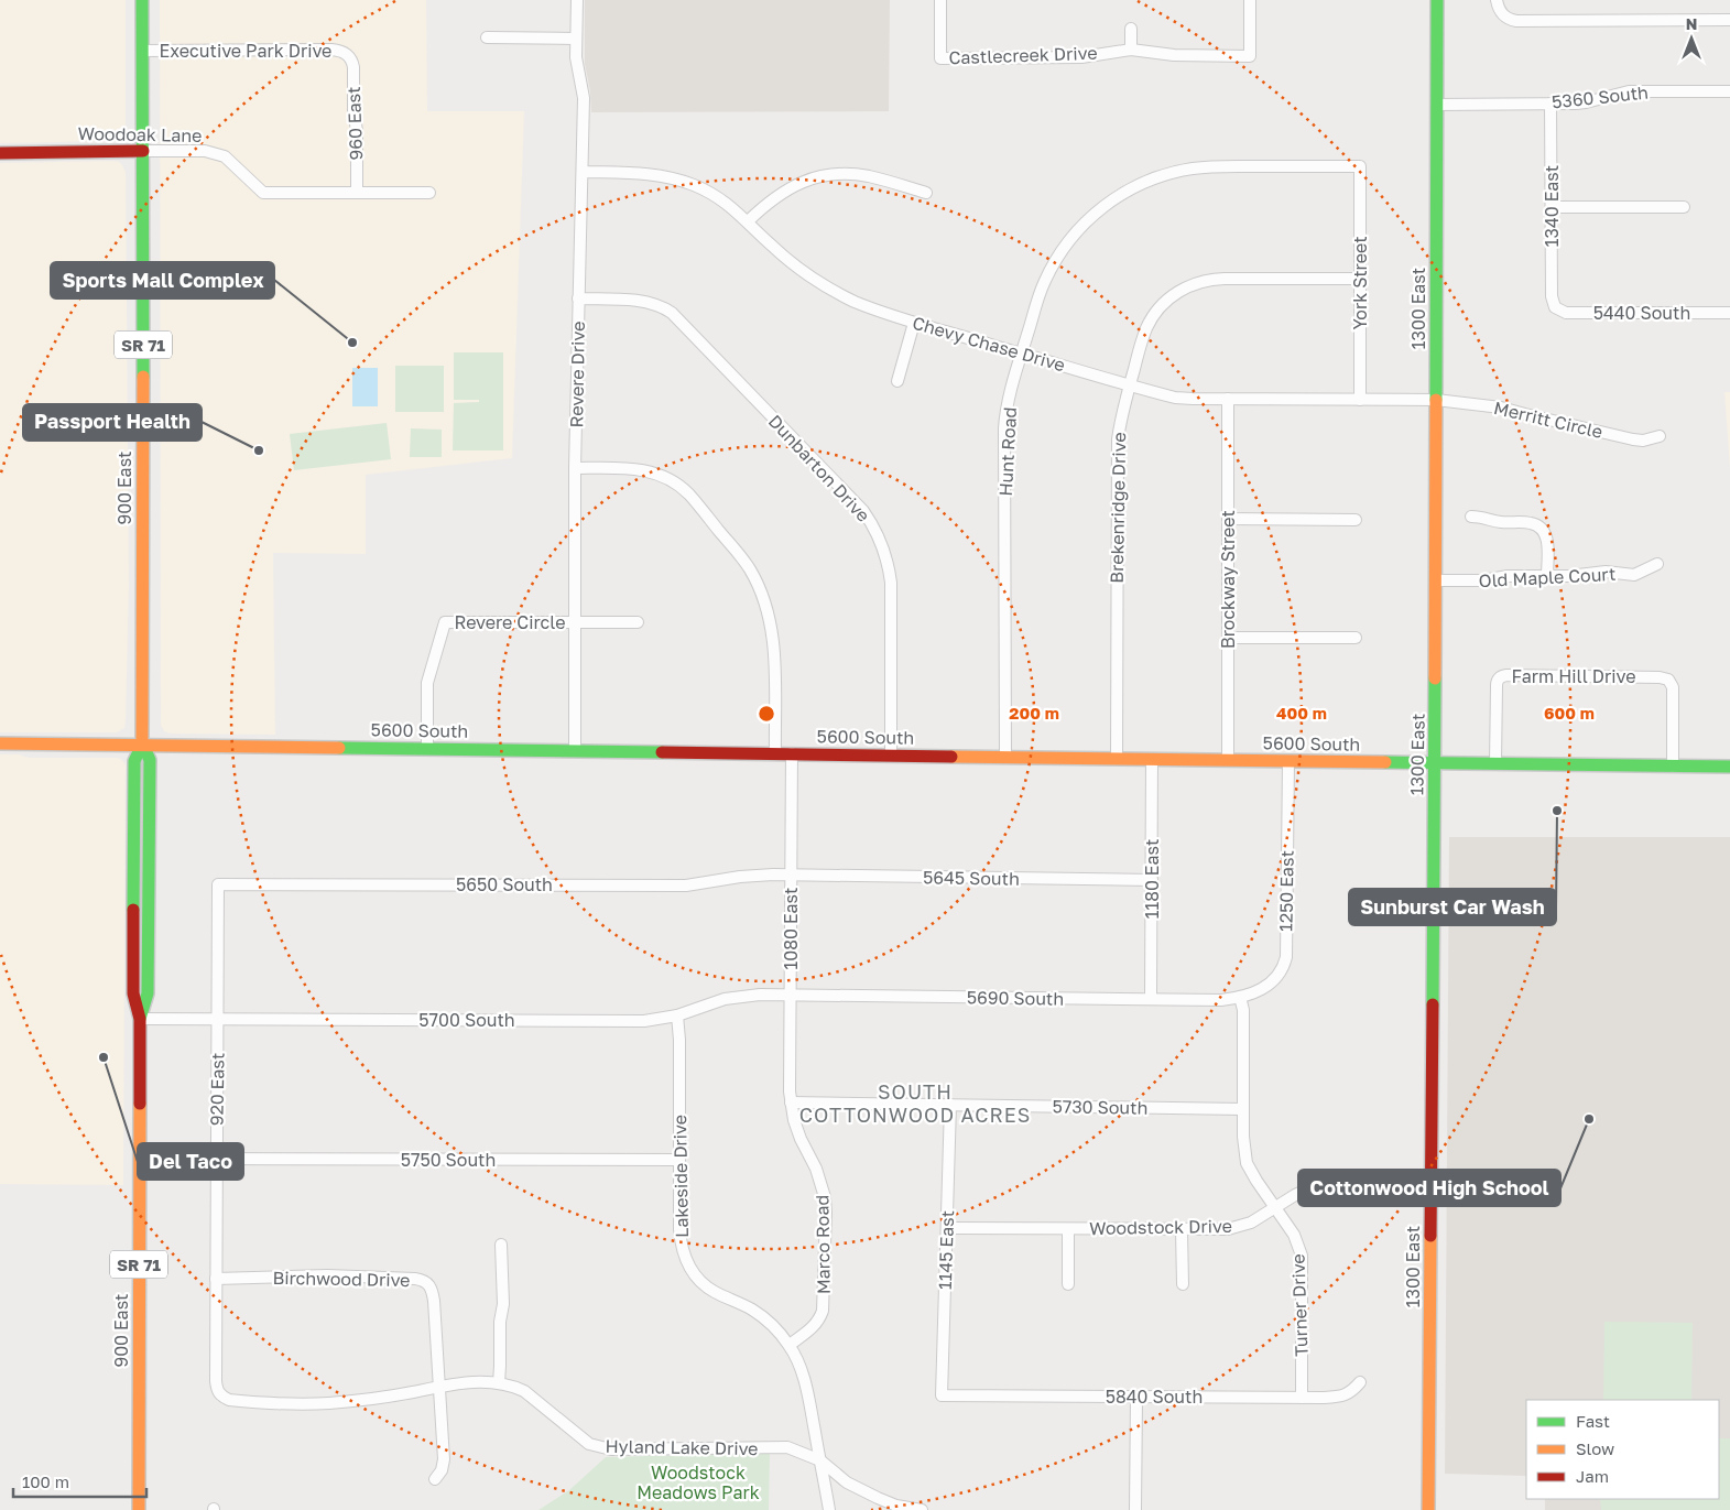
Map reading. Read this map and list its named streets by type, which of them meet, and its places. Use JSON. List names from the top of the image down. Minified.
{"streets":{"main road":["Woodoak Lane","1300 East","SR 71","900 East","5600 South"],"street":["Executive Park Drive","Castlecreek Drive","5360 South","960 East","1340 East","York Street","5440 South","Chevy Chase Drive","Revere Drive","Merritt Circle","Hunt Road","Dunbarton Drive","Brekenridge Drive","Old Maple Court","Brockway Street","Revere Circle","Farm Hill Drive","5645 South","1180 East","5650 South","1250 East","1080 East","5690 South","5700 South","920 East","5730 South","5750 South","Lakeside Drive","Woodstock Drive","Marco Road","1145 East","Birchwood Drive","Turner Drive","5840 South","Hyland Lake Drive"]},"crossings":[["Executive Park Drive","960 East"],["Executive Park Drive","900 East"],["5360 South","1340 East"],["5360 South","1300 East"],["960 East","Woodoak Lane"],["Woodoak Lane","900 East"],["1340 East","5440 South"],["York Street","Chevy Chase Drive"],["York Street","Hunt Road"],["York Street","Brekenridge Drive"],["1300 East","Chevy Chase Drive"],["1300 East","Merritt Circle"],["1300 East","Old Maple Court"],["1300 East","5600 South"],["1300 East","Woodstock Drive"],["Chevy Chase Drive","Revere Drive"],["Chevy Chase Drive","Merritt Circle"],["Chevy Chase Drive","Hunt Road"],["Chevy Chase Drive","Brekenridge Drive"],["Chevy Chase Drive","Brockway Street"],["Revere Drive","Dunbarton Drive"],["Revere Drive","Revere Circle"],["Revere Drive","5600 South"],["Hunt Road","5600 South"],["Dunbarton Drive","5600 South"],["900 East","5600 South"],["900 East","5700 South"],["Brekenridge Drive","5600 South"],["Brockway Street","5600 South"],["Revere Circle","5600 South"],["Farm Hill Drive","5600 South"],["5600 South","1180 East"],["5600 South","1250 East"],["5600 South","1080 East"],["5645 South","1180 East"],["5645 South","5650 South"],["5645 South","1080 East"],["1180 East","5690 South"],["5650 South","1080 East"],["5650 South","920 East"],["1250 East","5690 South"],["1250 East","Turner Drive"],["1080 East","5690 South"],["1080 East","5700 South"],["1080 East","5730 South"],["1080 East","Marco Road"],["5690 South","5700 South"],["5690 South","Turner Drive"],["5700 South","920 East"],["5700 South","Lakeside Drive"],["920 East","5750 South"],["920 East","Birchwood Drive"],["920 East","Hyland Lake Drive"],["5730 South","Marco Road"],["5730 South","1145 East"],["5730 South","Turner Drive"],["5750 South","Lakeside Drive"],["Lakeside Drive","Marco Road"],["Lakeside Drive","Hyland Lake Drive"],["Woodstock Drive","1145 East"],["Woodstock Drive","Turner Drive"],["1145 East","5840 South"],["Birchwood Drive","Hyland Lake Drive"],["Turner Drive","5840 South"]],"districts":["SOUTH COTTONWOOD ACRES"],"parks":["Woodstock Meadows Park"],"places":["Sports Mall Complex","Passport Health","Sunburst Car Wash","Del Taco","Cottonwood High School"],"legend":["Fast","Slow","Jam"],"scale_bar":"100 m","north":"top","rings":["200 m","400 m","600 m"]}
